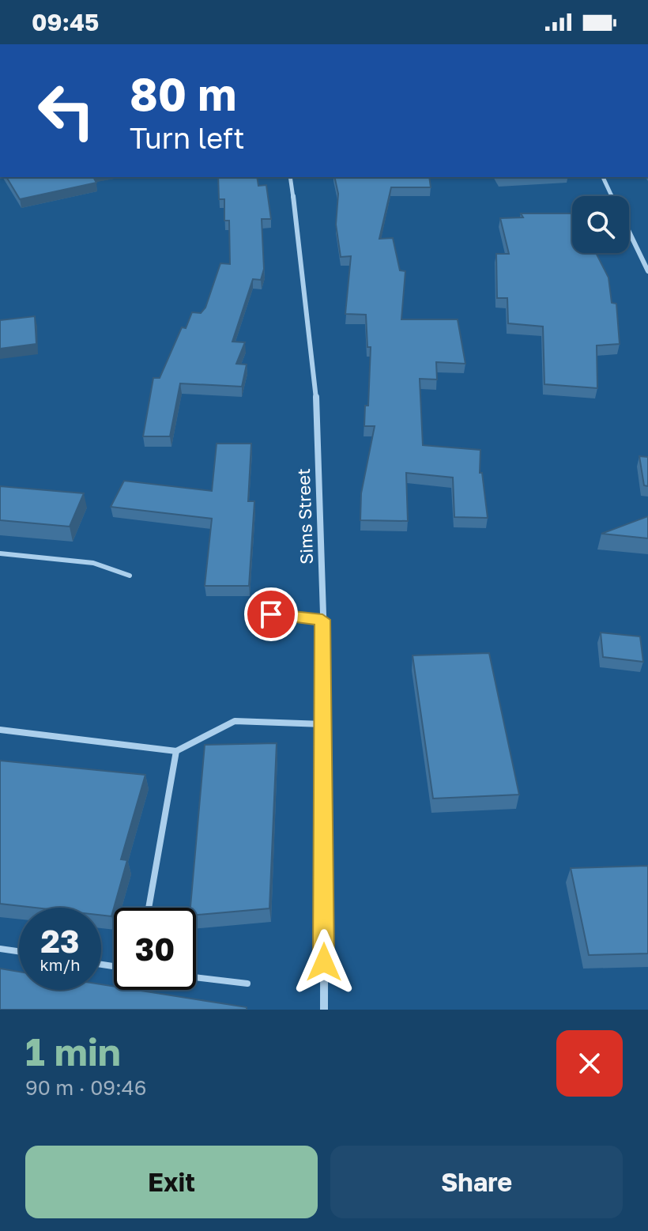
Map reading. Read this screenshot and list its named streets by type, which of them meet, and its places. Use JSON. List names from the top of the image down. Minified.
{"streets":{"street":["Sims Street"]},"page":{"status":"09:45","turn":["80 m","Turn left"],"speed":"23 km/h","limit":"30","heading":["1 min","90 m · 09:46"],"buttons":["Exit","Share"]}}
